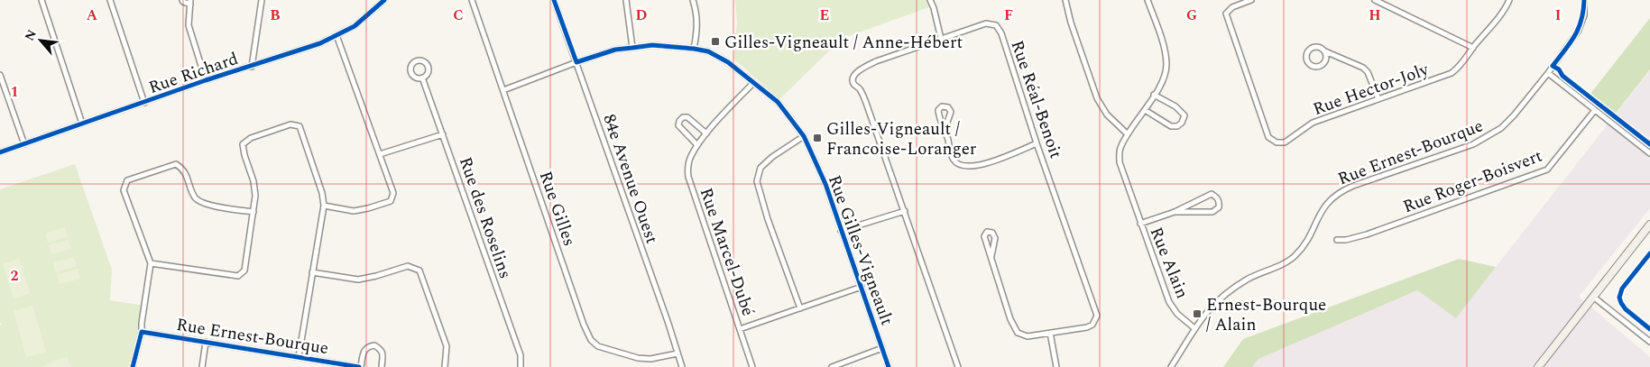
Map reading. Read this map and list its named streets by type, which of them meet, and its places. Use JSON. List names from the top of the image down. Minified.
{"streets":{"street":["Rue Richard","Rue Hector-Joly","Rue Réal-Benoit","Rue Ernest-Bourque","84e Avenue Ouest","Rue Roger-Boisvert","Rue Gilles","Rue des Roselins","Rue Gilles-Vigneault","Rue Marcel-Dubé","Rue Alain"]},"crossings":[["Rue Ernest-Bourque","Rue Alain"],["84e Avenue Ouest","Rue Gilles"],["84e Avenue Ouest","Rue Gilles-Vigneault"],["Rue Gilles","Rue Gilles-Vigneault"],["Rue Gilles-Vigneault","Rue Marcel-Dubé"]],"places":{"transit":["Gilles-Vigneault / Anne-Hébert","Gilles-Vigneault / Francoise-Loranger","Ernest-Bourque / Alain"]},"north":"top left","grid":{"columns":["A","B","C","D","E","F","G","H","I"],"rows":["1","2"]}}
